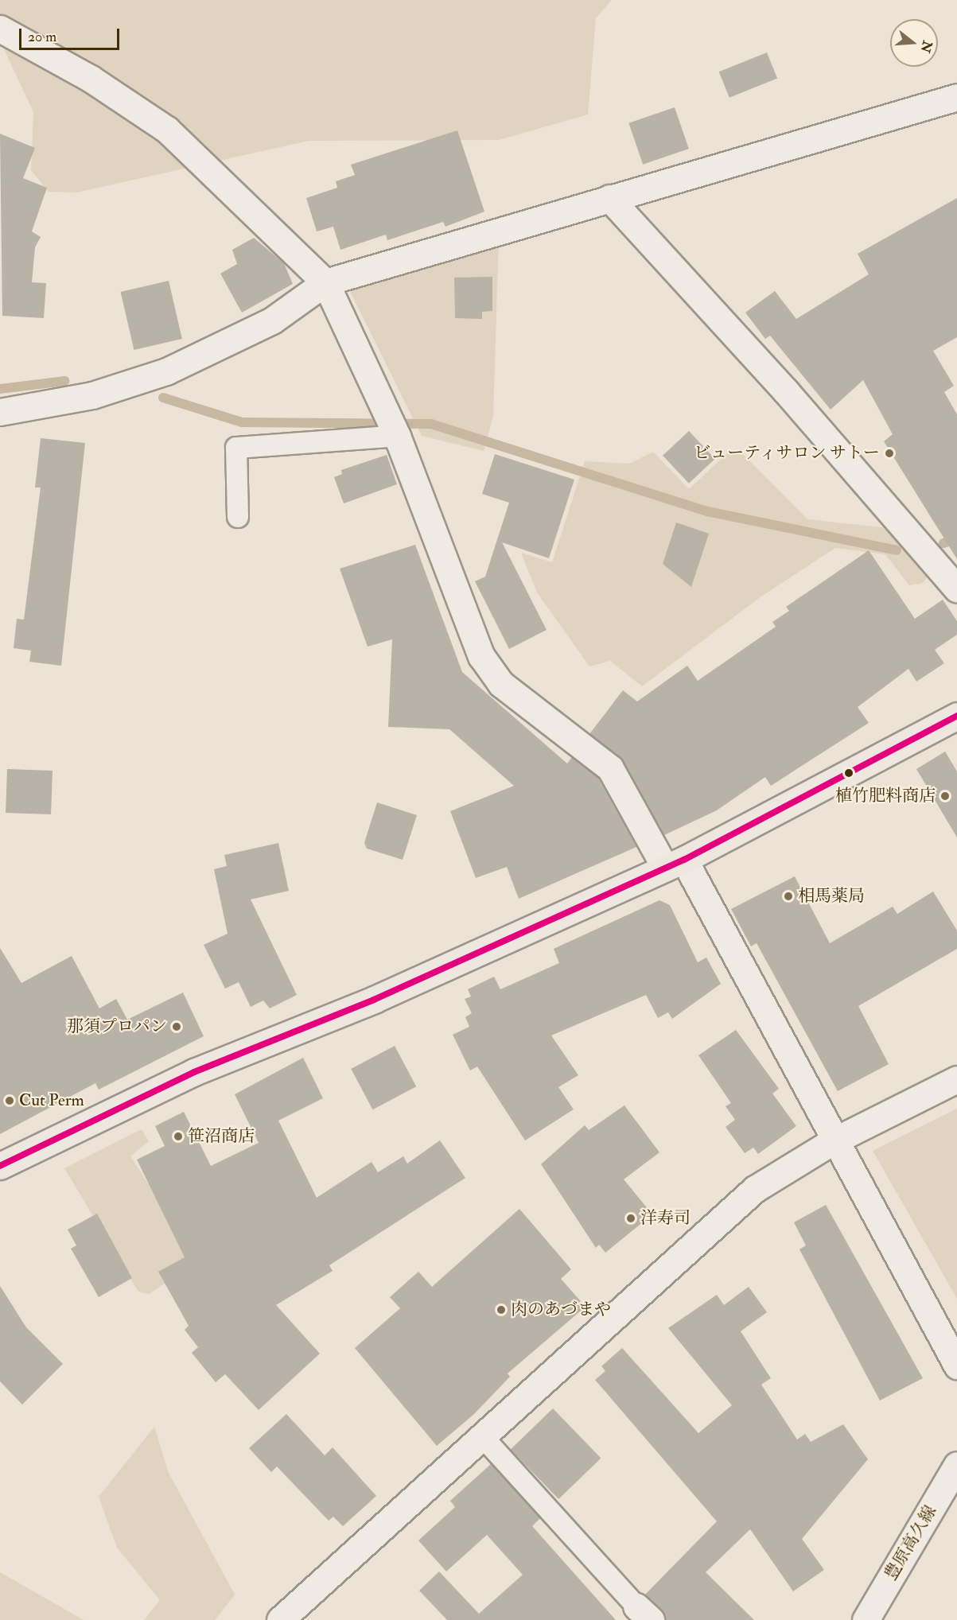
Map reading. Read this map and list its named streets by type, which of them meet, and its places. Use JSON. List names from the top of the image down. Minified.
{"streets":{"street":["豊原高久線"]},"places":["ビューティサロン サトー","植竹肥料商店","相馬薬局","那須プロパン","Cut Perm","笹沼商店","洋寿司","肉のあづまや"],"scale_bar":"20 m","north":"right"}
